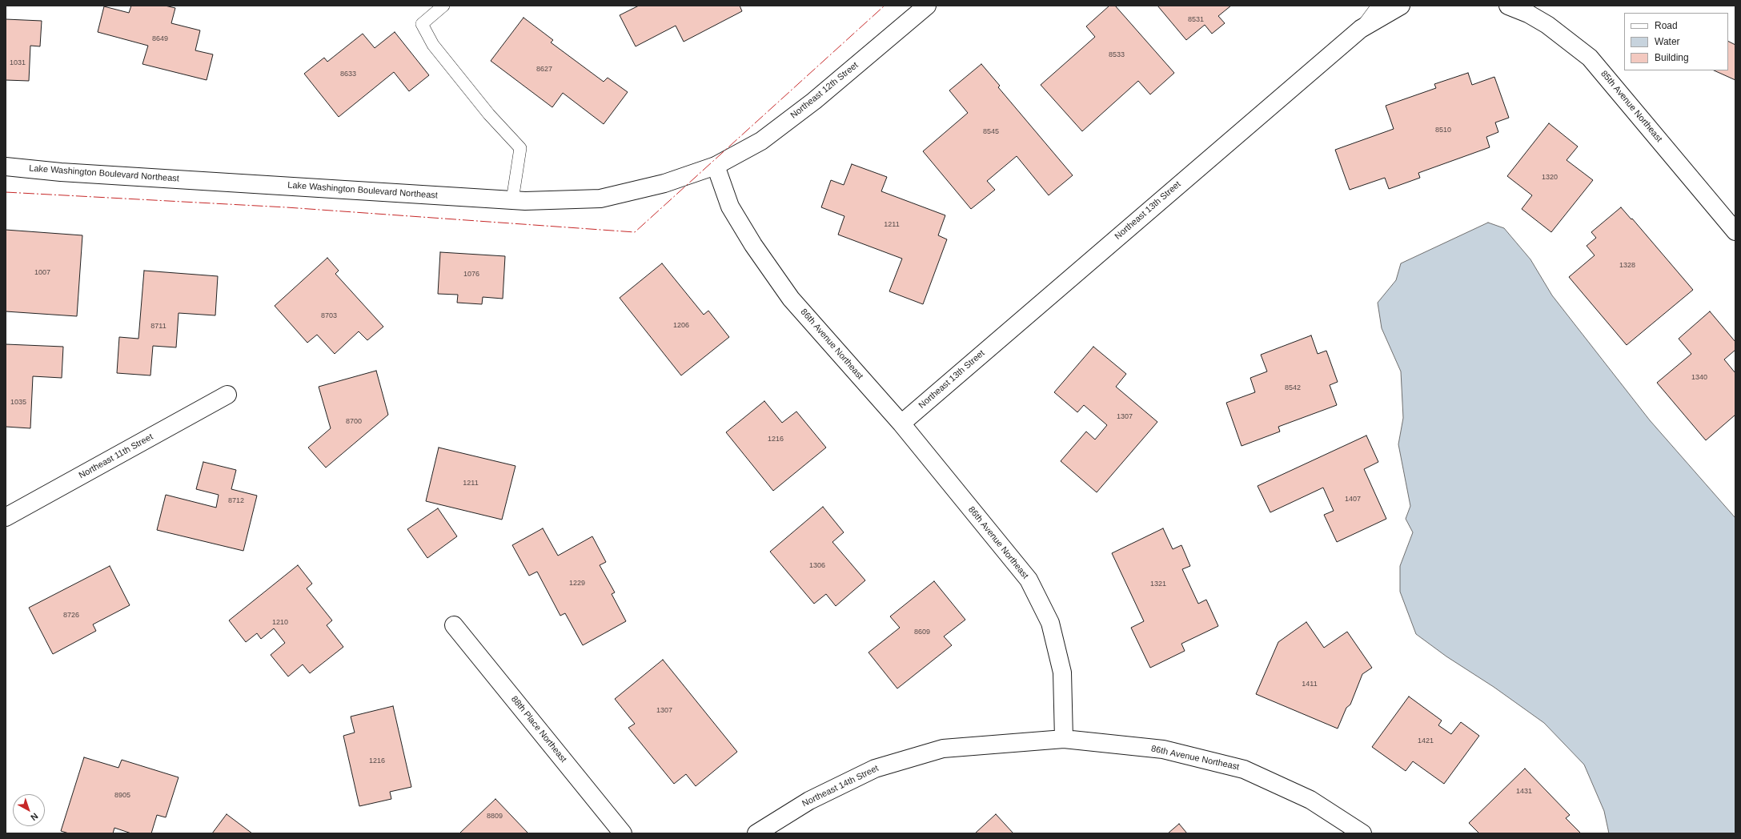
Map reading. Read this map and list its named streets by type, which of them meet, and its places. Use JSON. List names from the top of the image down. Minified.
{"streets":{"street":["Northeast 12th Street","85th Avenue Northeast","Lake Washington Boulevard Northeast","Northeast 13th Street","86th Avenue Northeast","Northeast 11th Street","88th Place Northeast","Northeast 14th Street"]},"crossings":[["Northeast 12th Street","Lake Washington Boulevard Northeast"],["Northeast 12th Street","86th Avenue Northeast"],["Lake Washington Boulevard Northeast","86th Avenue Northeast"],["Northeast 13th Street","86th Avenue Northeast"],["86th Avenue Northeast","Northeast 14th Street"]],"house_numbers":["8531","8649","8533","1031","8627","8633","8510","8545","1320","1211","1328","1007","1076","8703","1206","8711","1340","8542","1035","1307","8700","1216","1211","1407","8712","1306","1229","1321","8726","1210","8609","1411","1307","1421","1216","1431","8905","8809"],"legend":["Road","Water","Building"],"north":"bottom right"}
